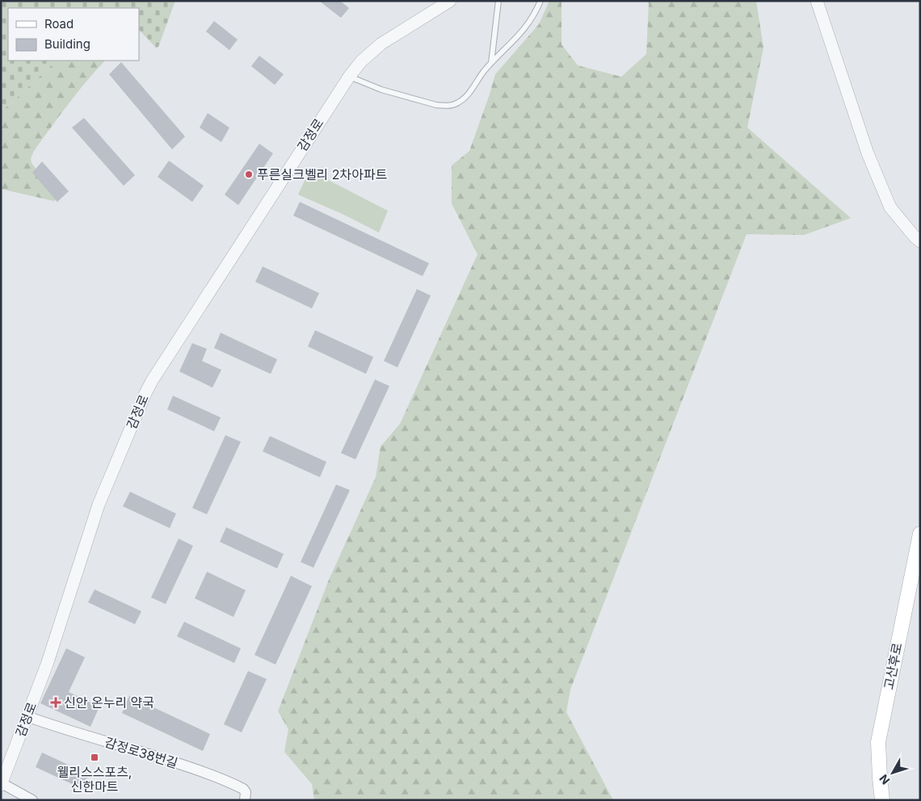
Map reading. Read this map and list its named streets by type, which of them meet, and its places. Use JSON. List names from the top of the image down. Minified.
{"streets":{"main road":["고산후로"],"street":["감정로","감정로38번길"]},"crossings":[["감정로","감정로38번길"]],"places":{"other":["푸른실크벨리 2차아파트"],"health":["신안 온누리 약국"],"transit":["웰리스스포츠, 신한마트"]},"legend":["Road","Building"],"north":"bottom left"}
